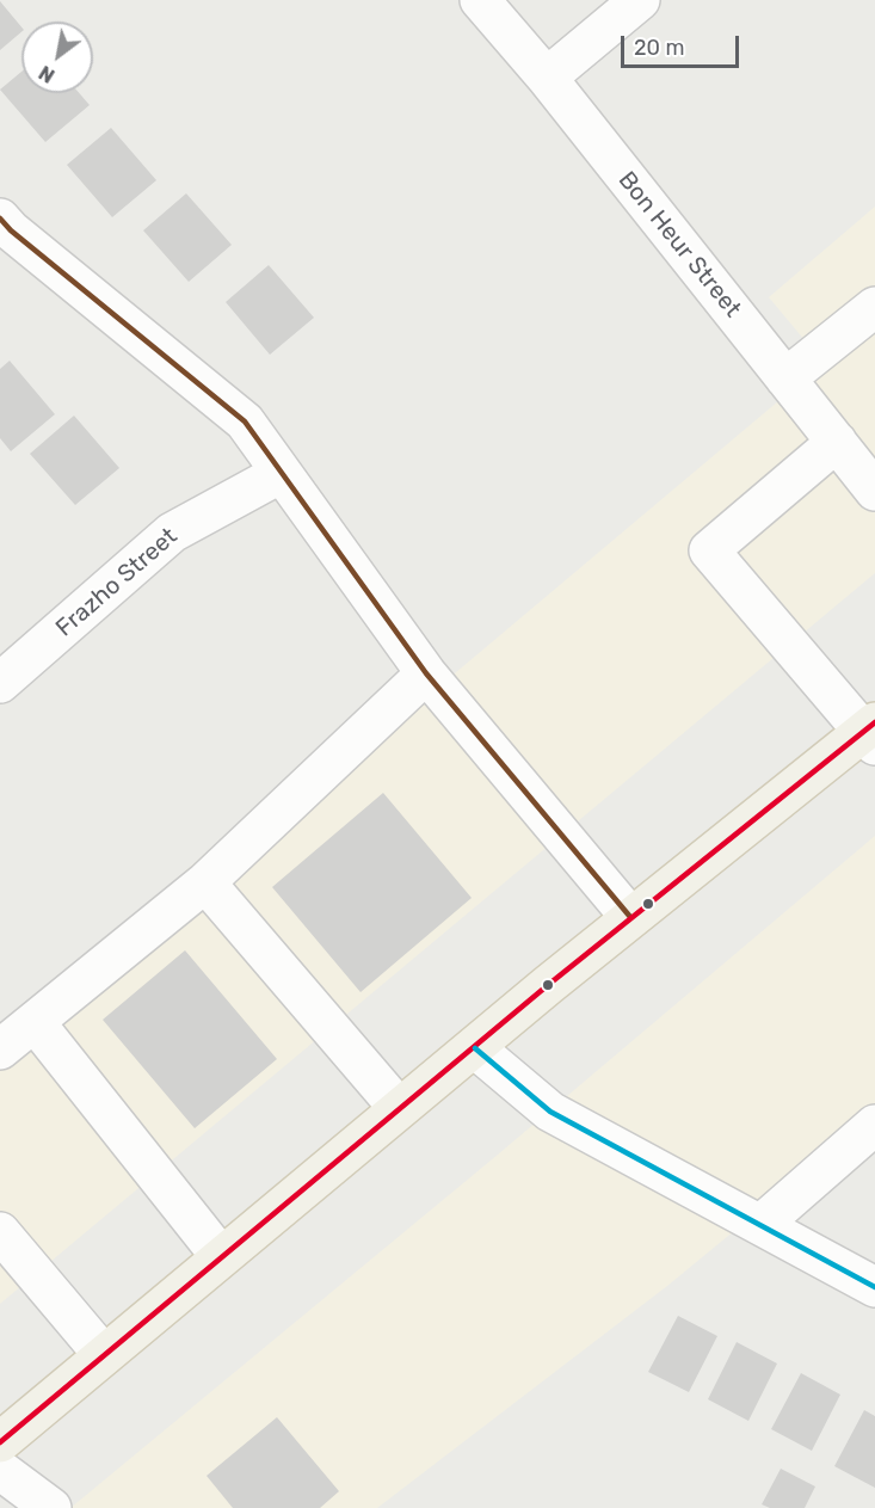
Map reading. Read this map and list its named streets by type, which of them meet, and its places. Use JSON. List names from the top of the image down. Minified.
{"streets":{"street":["Bon Heur Street","Frazho Street"]},"scale_bar":"20 m","north":"bottom left"}
